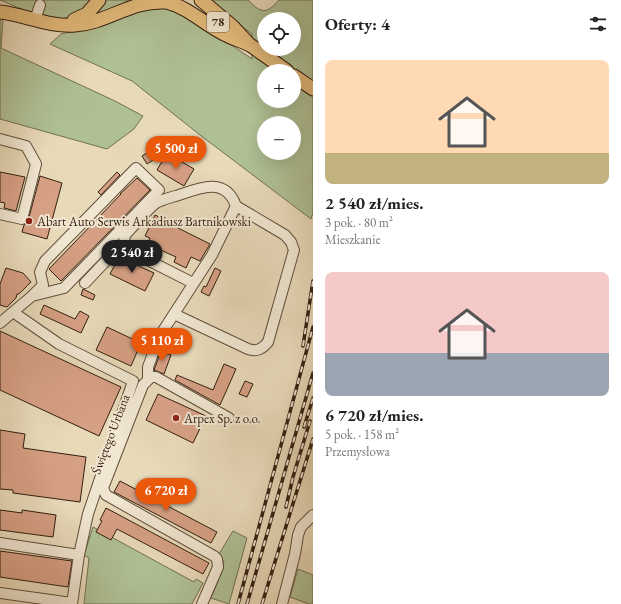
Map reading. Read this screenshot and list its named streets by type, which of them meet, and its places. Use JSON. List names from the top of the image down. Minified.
{"streets":{"main road":["78"],"street":["Świętego Urbana"]},"places":["Abart Auto Serwis Arkadiusz Bartnikowski","Arpex Sp. z o.o."],"page":{"heading":"Oferty: 4","map_buttons":["+","−"],"list":[{"name":"2 540 zł/mies.","note":"3 pok. · 80 m² · Mieszkanie"},{"name":"6 720 zł/mies.","note":"5 pok. · 158 m² · Przemysłowa"}],"price":["5 500 zł","2 540 zł","5 110 zł","6 720 zł"]}}
